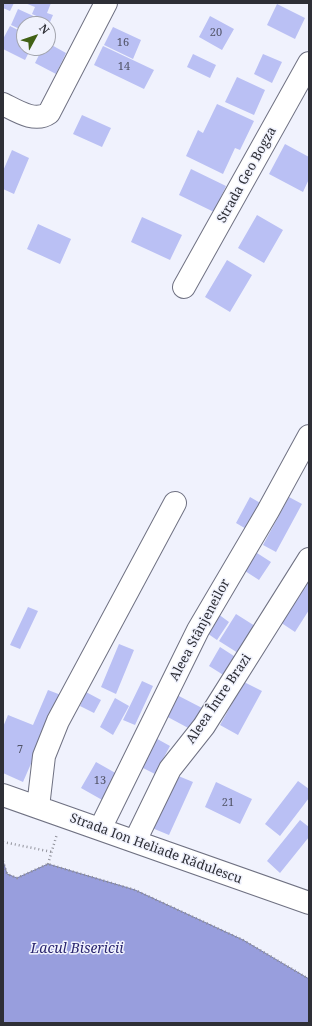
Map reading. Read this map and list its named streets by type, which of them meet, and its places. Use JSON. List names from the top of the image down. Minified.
{"streets":{"street":["Strada Geo Bogza","Aleea Stânjeneilor","Aleea Între Brazi","Strada Ion Heliade Rădulescu"]},"crossings":[["Aleea Stânjeneilor","Strada Ion Heliade Rădulescu"],["Aleea Între Brazi","Strada Ion Heliade Rădulescu"]],"water":["Lacul Bisericii"],"house_numbers":["20","16","14","7","13","21"],"north":"top right"}
